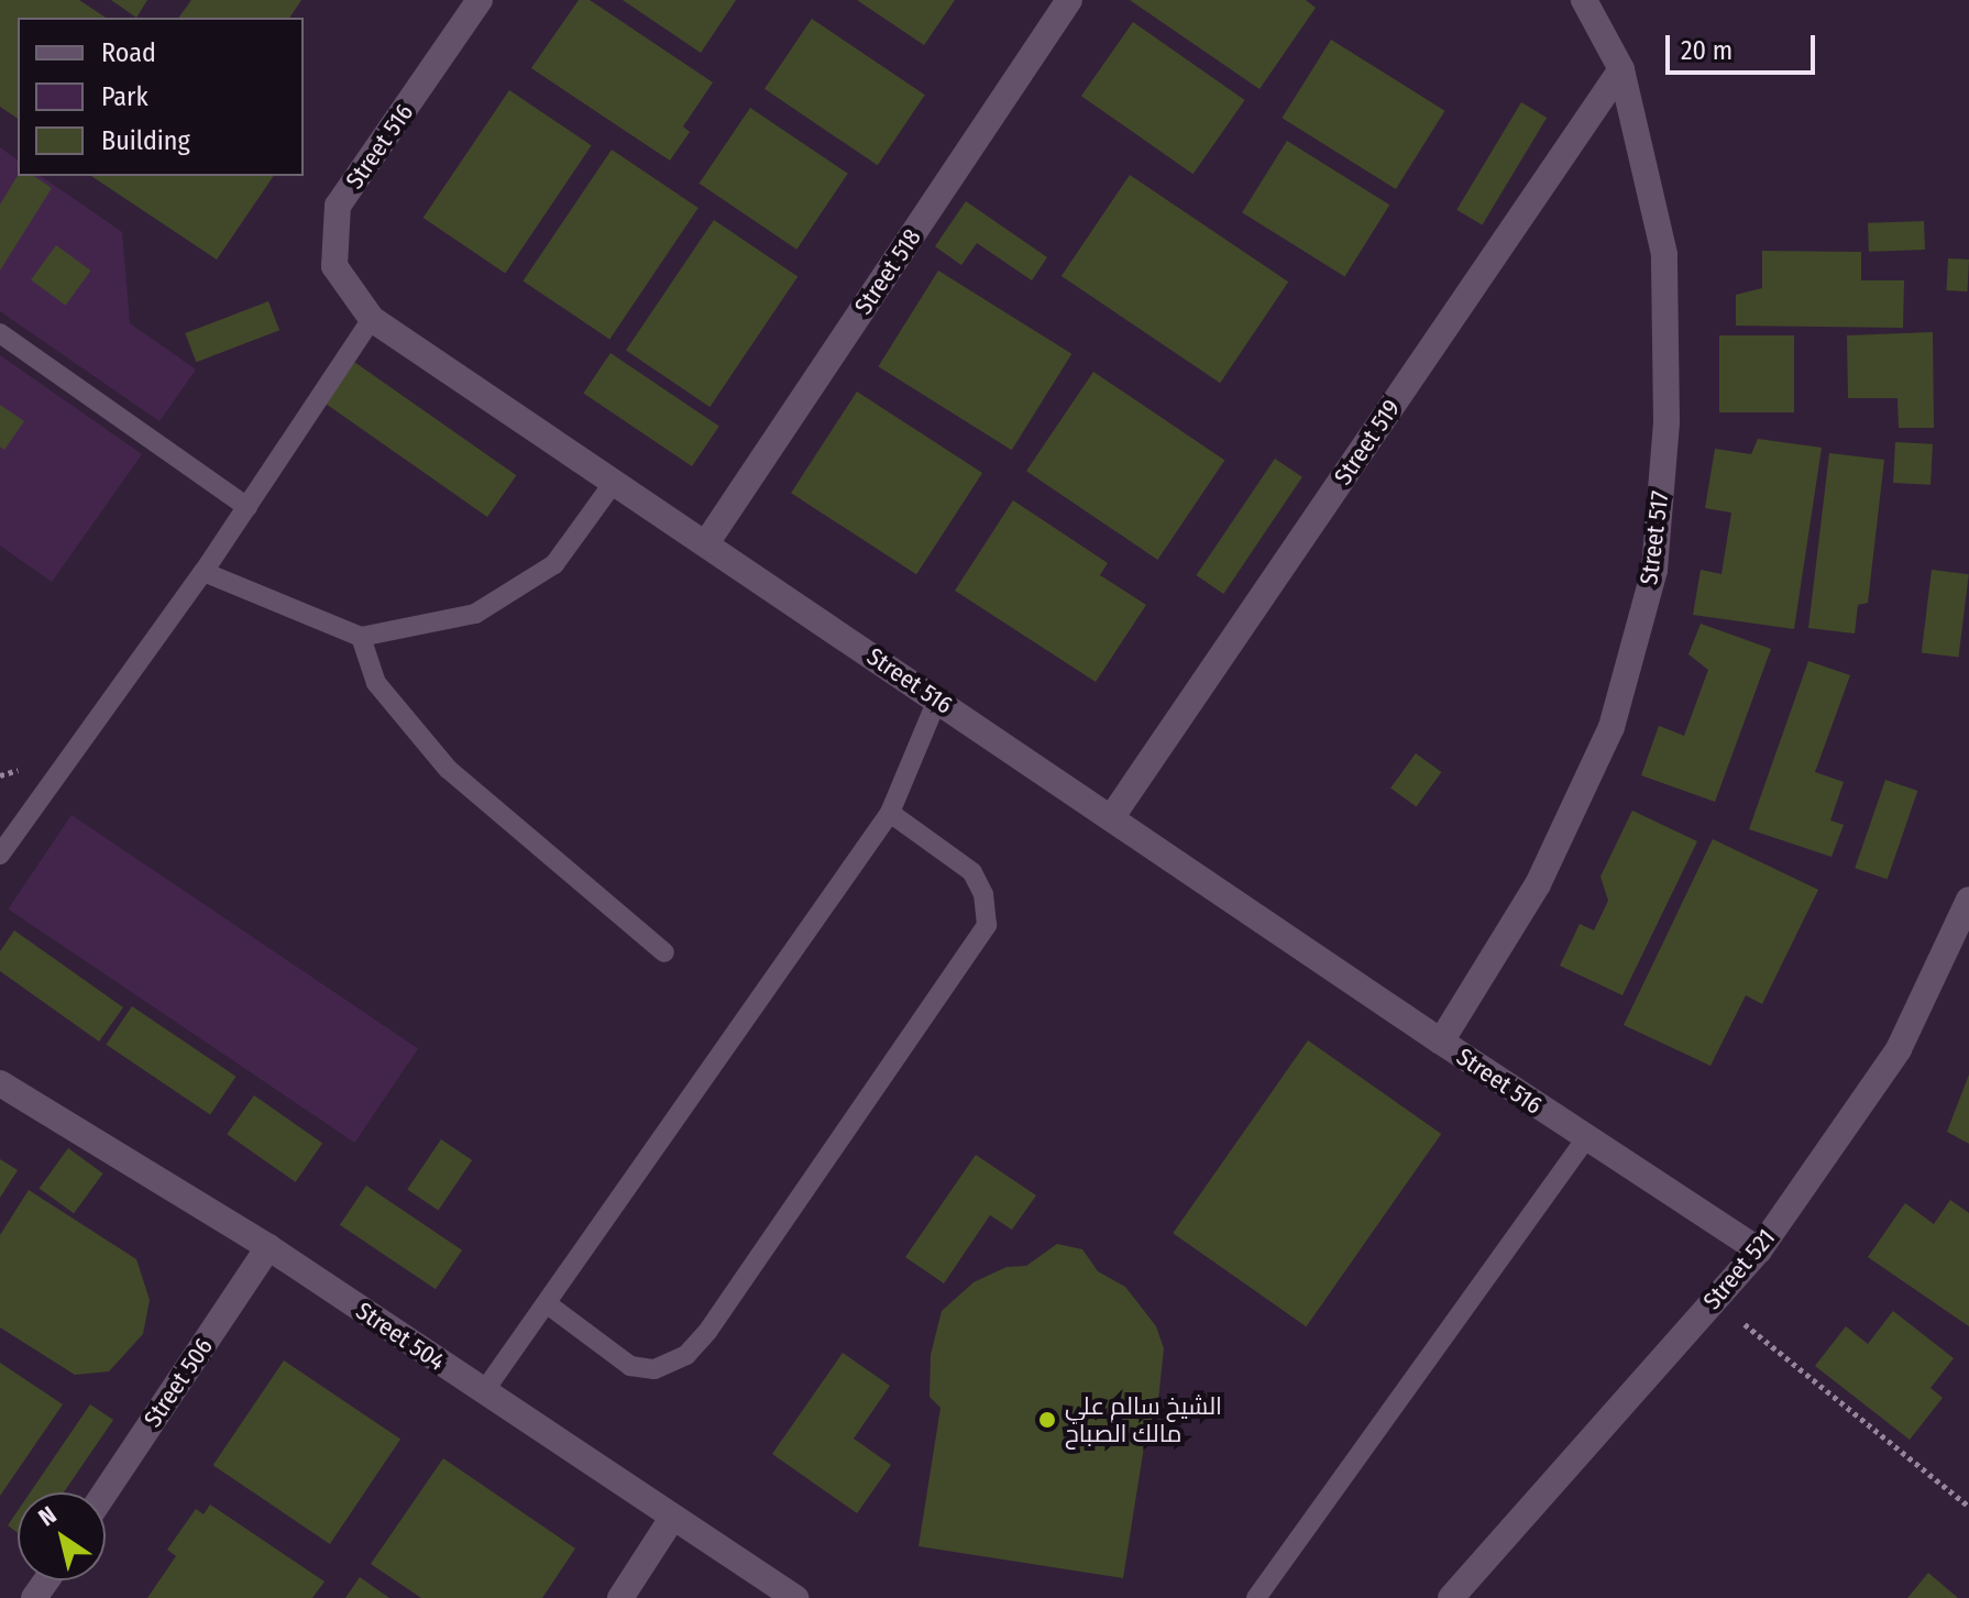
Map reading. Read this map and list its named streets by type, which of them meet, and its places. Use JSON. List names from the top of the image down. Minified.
{"streets":{"street":["Street 516","Street 518","Street 519","Street 517","Street 521","Street 504","Street 506"]},"crossings":[["Street 516","Street 518"],["Street 516","Street 519"],["Street 516","Street 517"],["Street 516","Street 521"],["Street 519","Street 517"],["Street 504","Street 506"]],"places":["الشيخ سالم علي مالك الصباح"],"legend":["Road","Park","Building"],"scale_bar":"20 m","north":"top left"}
